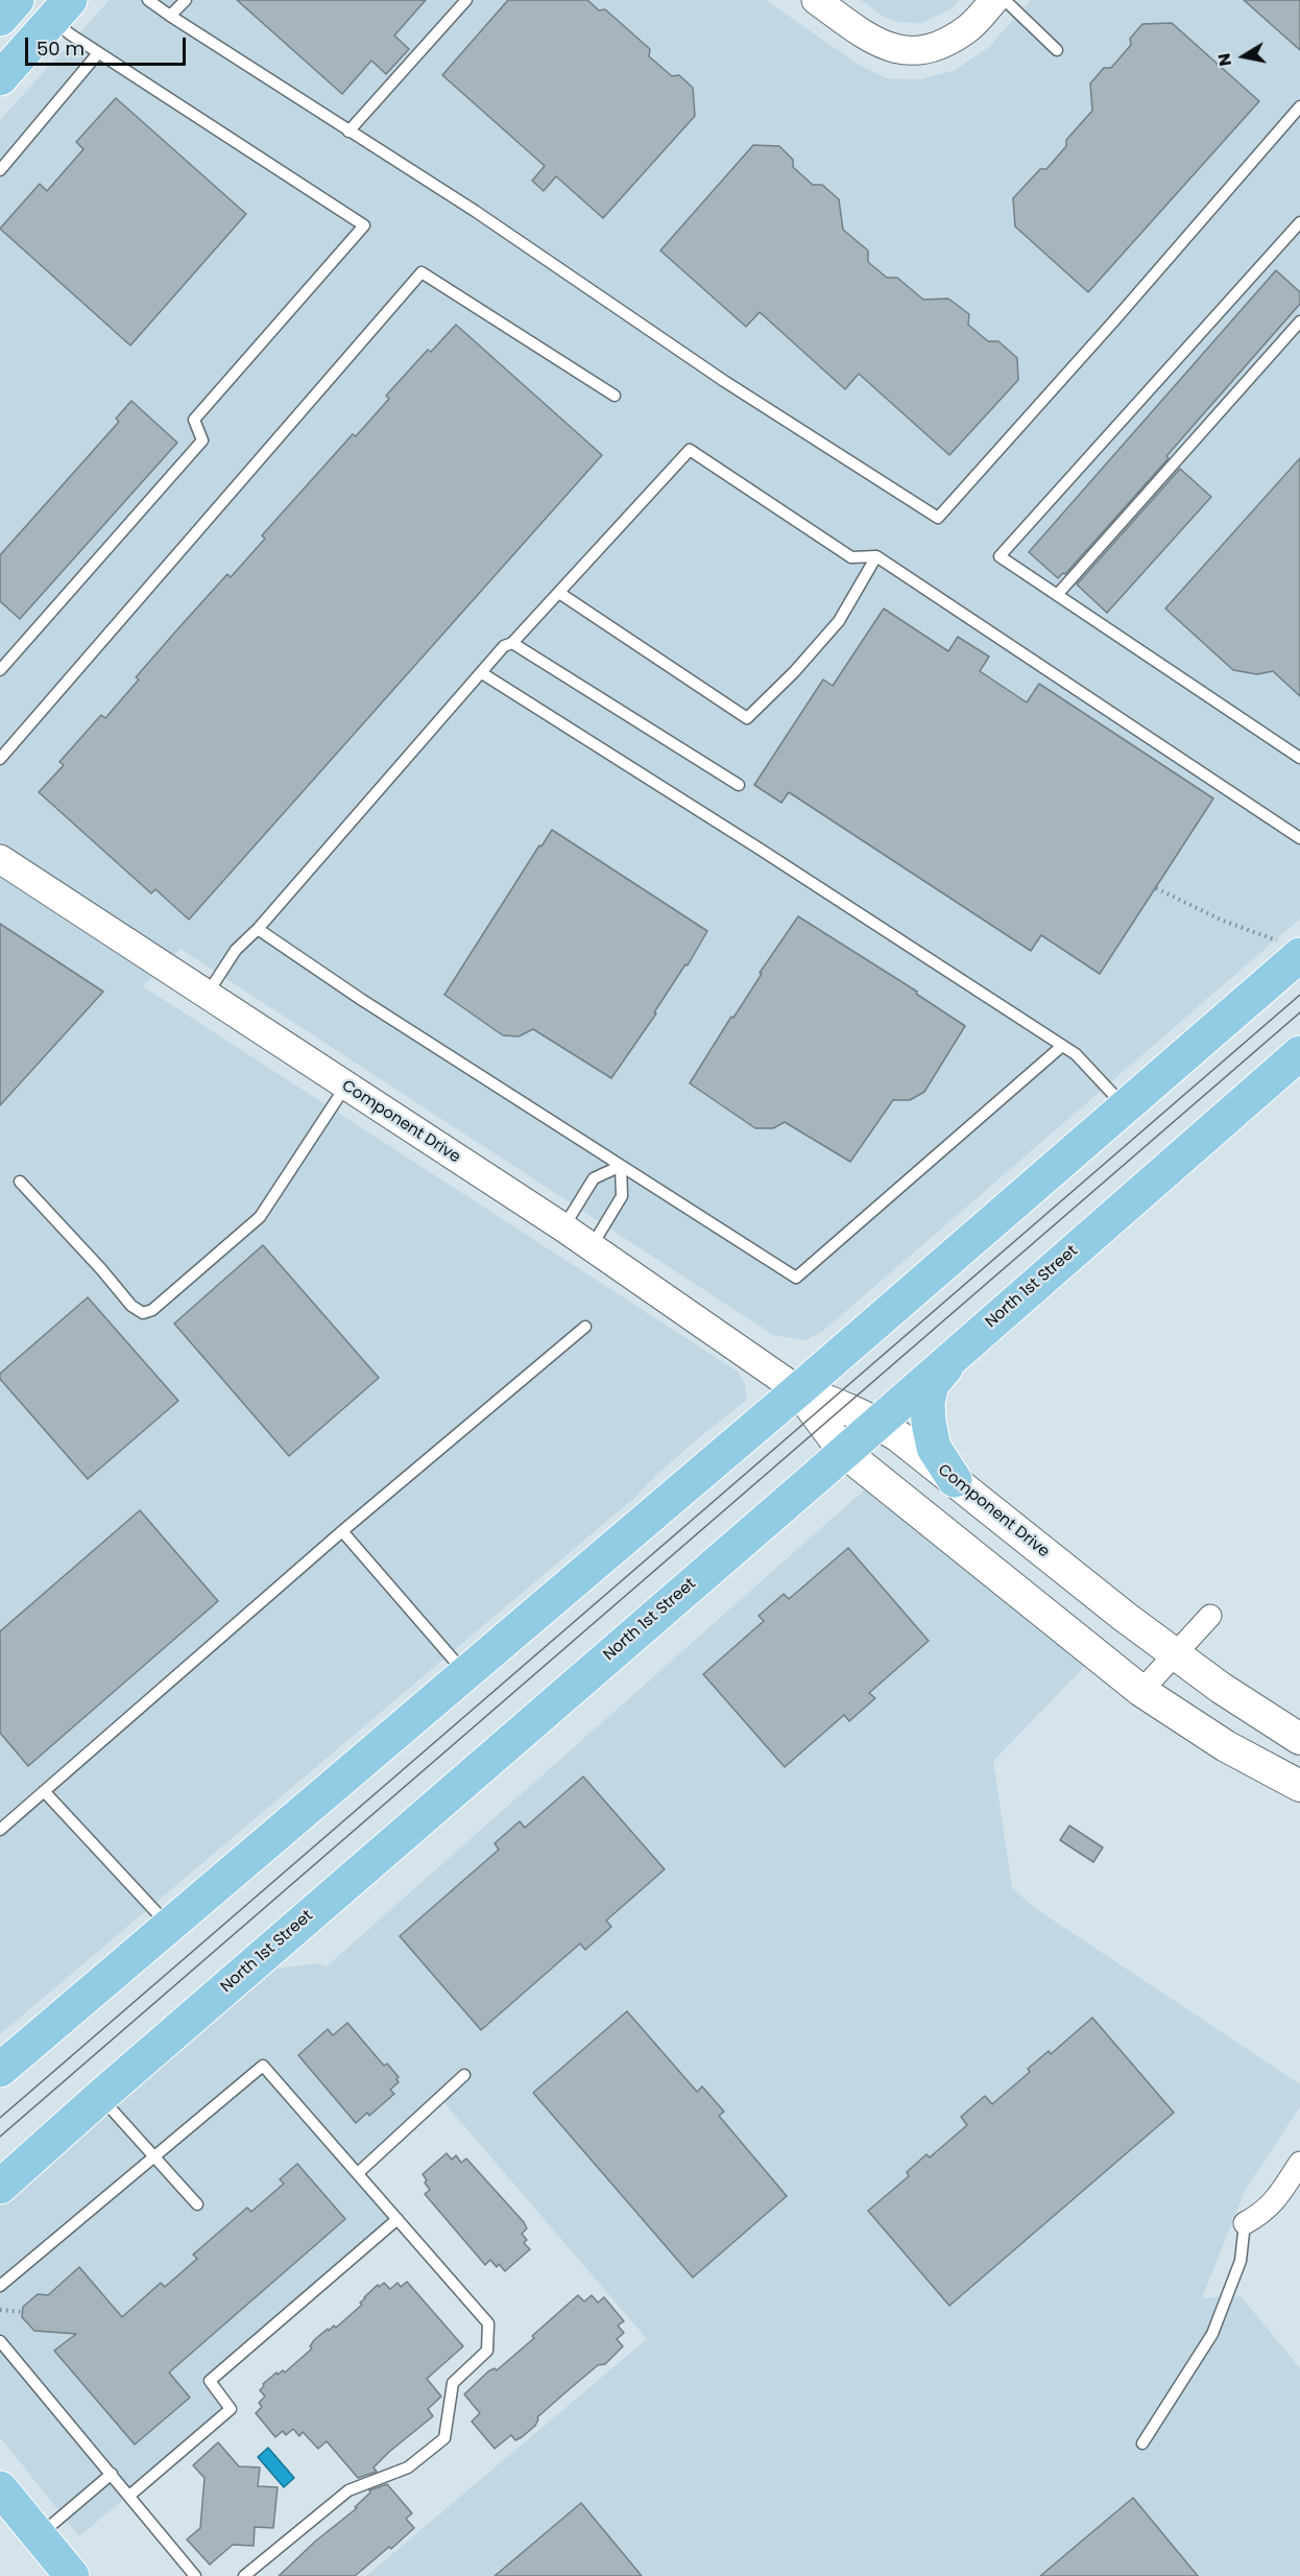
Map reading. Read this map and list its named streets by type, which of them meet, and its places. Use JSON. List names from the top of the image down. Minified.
{"streets":{"main road":["Component Drive","North 1st Street"]},"crossings":[["Component Drive","North 1st Street"]],"scale_bar":"50 m","north":"left"}
